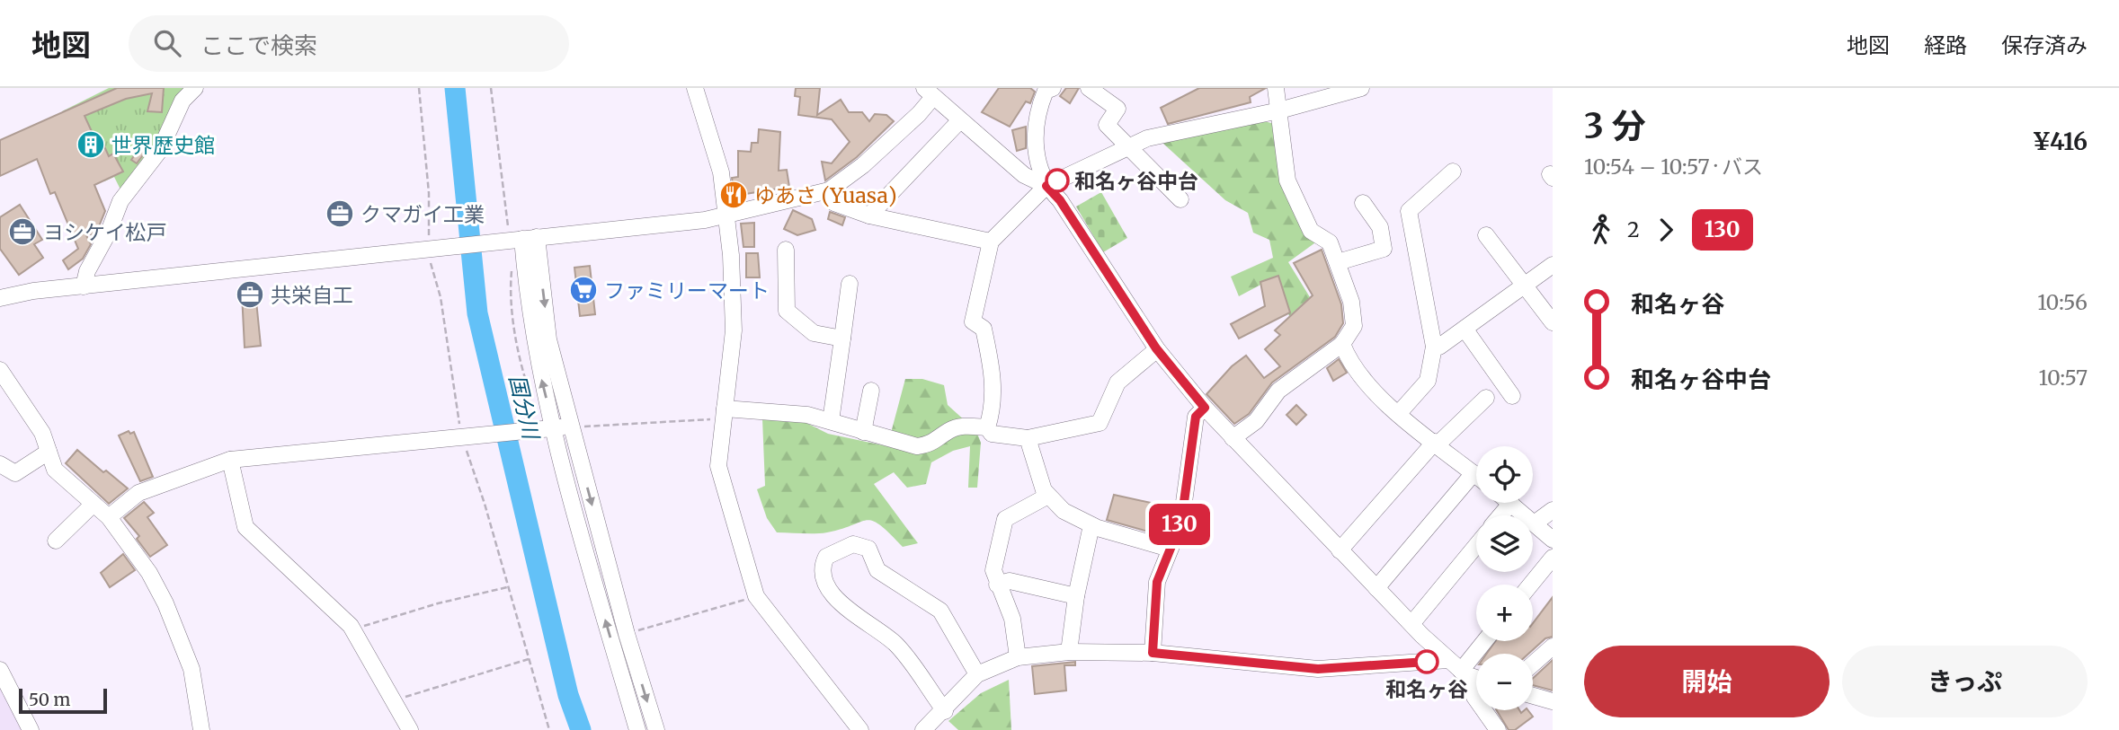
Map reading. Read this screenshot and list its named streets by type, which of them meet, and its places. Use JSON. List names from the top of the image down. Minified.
{"water":["国分川"],"places":{"building":["世界歴史館"],"other":["和名ヶ谷中台","和名ヶ谷"],"restaurant":["ゆあさ (Yuasa)"],"office":["クマガイ工業","ヨシケイ松戸","共栄自工"],"supermarket":["ファミリーマート"]},"lines":["bus line 130"],"scale_bar":"50 m","page":{"header":"地図","search":"ここで検索","nav":["地図","経路","保存済み"],"on_map":"130","heading":["3 分","10:54 – 10:57 · バス","¥416"],"legs":["2","130"],"list":[{"name":"和名ヶ谷","value":"10:56"},{"name":"和名ヶ谷中台","value":"10:57"}],"map_buttons":["+","−"],"buttons":["開始","きっぷ"],"scale":"50 m"}}
